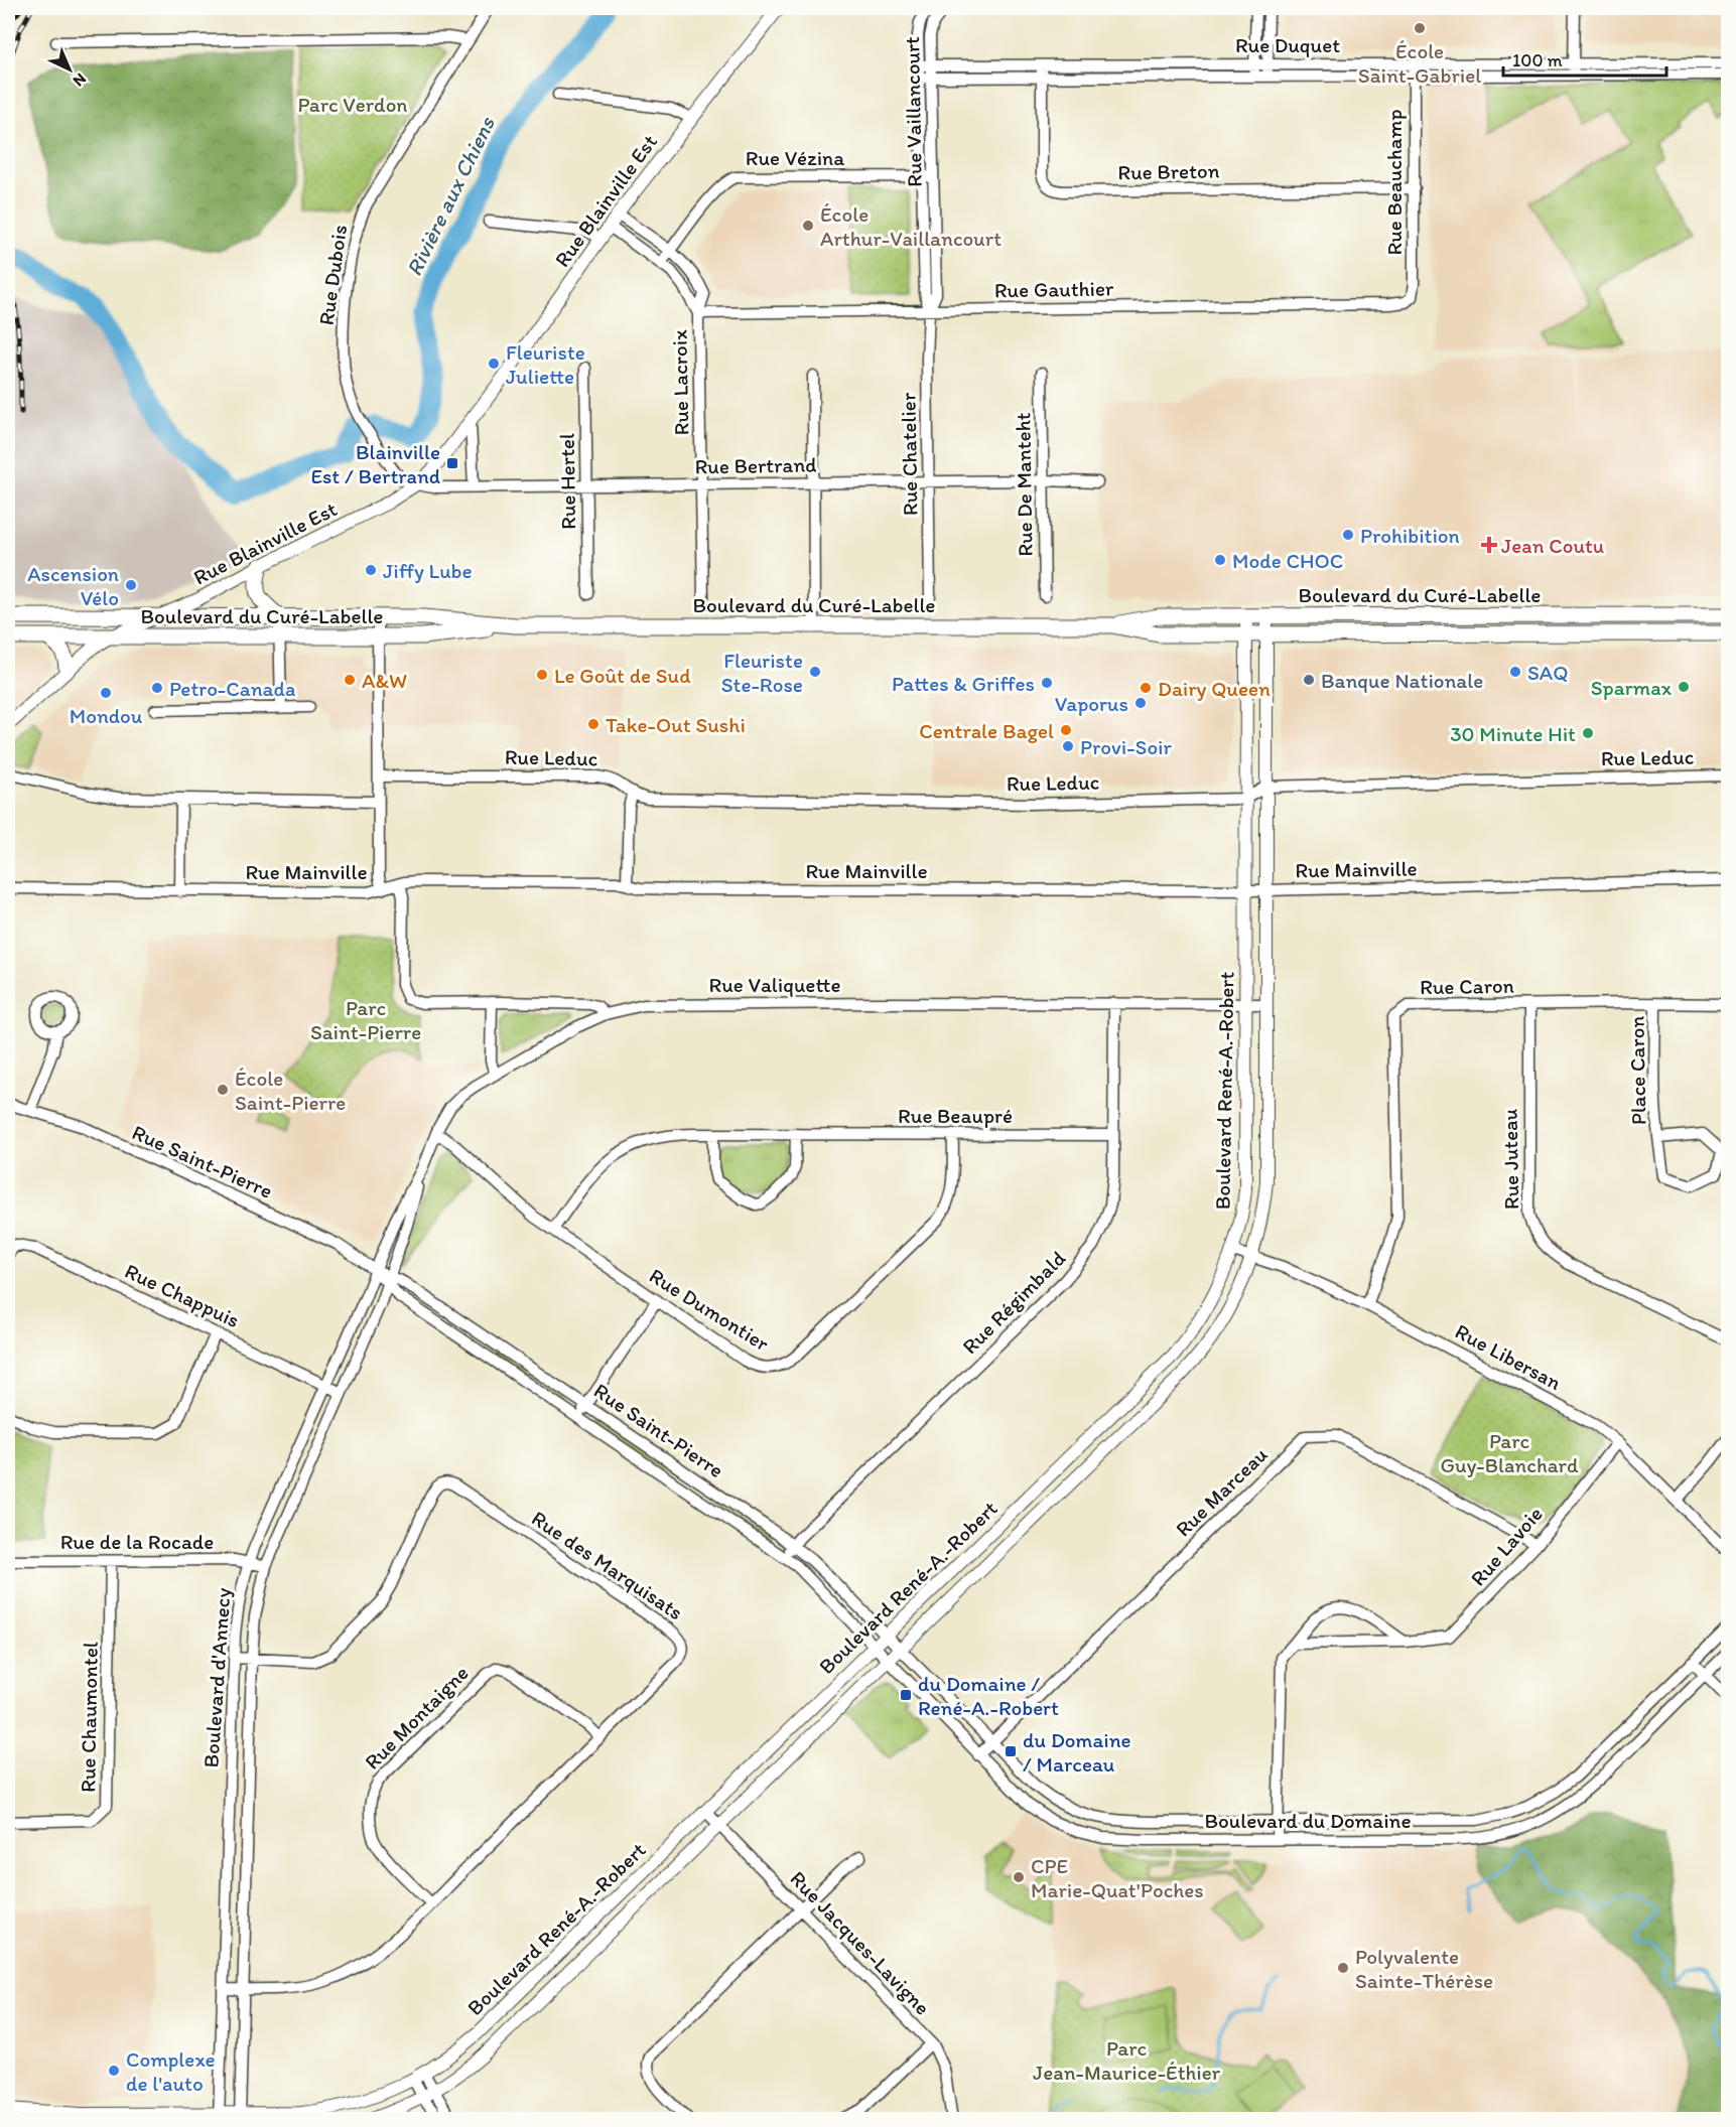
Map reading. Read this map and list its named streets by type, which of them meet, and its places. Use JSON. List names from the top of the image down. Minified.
{"streets":{"main road":["Boulevard du Curé-Labelle"],"street":["Rue Duquet","Rue Vaillancourt","Rue Vézina","Rue Breton","Rue Beauchamp","Rue Blainville Est","Rue Dubois","Rue Gauthier","Rue Lacroix","Rue Chatelier","Rue Bertrand","Rue Hertel","Rue De Manteht","Rue Leduc","Rue Mainville","Rue Valiquette","Rue Caron","Place Caron","Boulevard René-A.-Robert","Rue Beaupré","Rue Juteau","Rue Saint-Pierre","Rue Chappuis","Rue Régimbald","Rue Dumontier","Rue Libersan","Rue Marceau","Rue de la Rocade","Rue Lavoie","Rue des Marquisats","Boulevard d'Annecy","Rue Chaumontel","Rue Montaigne","Boulevard du Domaine","Rue Jacques-Lavigne"]},"crossings":[["Rue Duquet","Rue Vaillancourt"],["Rue Duquet","Rue Breton"],["Rue Duquet","Rue Beauchamp"],["Rue Vaillancourt","Rue Vézina"],["Rue Vaillancourt","Rue Gauthier"],["Rue Vaillancourt","Rue Chatelier"],["Rue Vézina","Rue Lacroix"],["Rue Breton","Rue Beauchamp"],["Rue Beauchamp","Rue Gauthier"],["Rue Blainville Est","Rue Dubois"],["Rue Blainville Est","Rue Lacroix"],["Rue Blainville Est","Rue Bertrand"],["Rue Blainville Est","Boulevard du Curé-Labelle"],["Rue Dubois","Rue Bertrand"],["Rue Gauthier","Rue Lacroix"],["Rue Gauthier","Rue Chatelier"],["Rue Lacroix","Rue Bertrand"],["Rue Chatelier","Rue Bertrand"],["Rue Bertrand","Rue Hertel"],["Rue Bertrand","Rue De Manteht"],["Boulevard du Curé-Labelle","Boulevard René-A.-Robert"],["Rue Leduc","Boulevard René-A.-Robert"],["Rue Mainville","Boulevard René-A.-Robert"],["Rue Valiquette","Boulevard René-A.-Robert"],["Rue Valiquette","Rue Régimbald"],["Rue Valiquette","Boulevard d'Annecy"],["Rue Caron","Place Caron"],["Rue Caron","Rue Juteau"],["Rue Caron","Rue Libersan"],["Boulevard René-A.-Robert","Rue Saint-Pierre"],["Boulevard René-A.-Robert","Rue Libersan"],["Boulevard René-A.-Robert","Boulevard d'Annecy"],["Boulevard René-A.-Robert","Boulevard du Domaine"],["Boulevard René-A.-Robert","Rue Jacques-Lavigne"],["Rue Beaupré","Rue Régimbald"],["Rue Beaupré","Rue Dumontier"],["Rue Saint-Pierre","Rue Régimbald"],["Rue Saint-Pierre","Boulevard d'Annecy"],["Rue Saint-Pierre","Boulevard du Domaine"],["Rue Chappuis","Boulevard d'Annecy"],["Rue Dumontier","Boulevard d'Annecy"],["Rue Libersan","Rue Lavoie"],["Rue Marceau","Rue Lavoie"],["Rue Marceau","Boulevard du Domaine"],["Rue de la Rocade","Boulevard d'Annecy"],["Rue de la Rocade","Rue Chaumontel"],["Rue des Marquisats","Boulevard d'Annecy"],["Rue des Marquisats","Rue Montaigne"]],"water":["Rivière aux Chiens"],"parks":["Parc Verdon","Parc Saint-Pierre","Parc Guy-Blanchard","Parc Jean-Maurice-Éthier"],"places":{"other":["École Saint-Gabriel","École Arthur-Vaillancourt","Fleuriste Juliette","Prohibition","Mode CHOC","Jiffy Lube","Ascension Vélo","Fleuriste Ste-Rose","SAQ","Le Goût de Sud","A&W","Banque Nationale","Pattes & Griffes","Sparmax","Petro-Canada","Dairy Queen","Mondou","Vaporus","Take-Out Sushi","Centrale Bagel","30 Minute Hit","Provi-Soir","École Saint-Pierre","CPE Marie-Quat'Poches","Polyvalente Sainte-Thérèse","Complexe de l'auto"],"transit":["Blainville Est / Bertrand","du Domaine / René-A.-Robert","du Domaine / Marceau"],"health":["Jean Coutu"]},"scale_bar":"100 m","north":"bottom right"}
